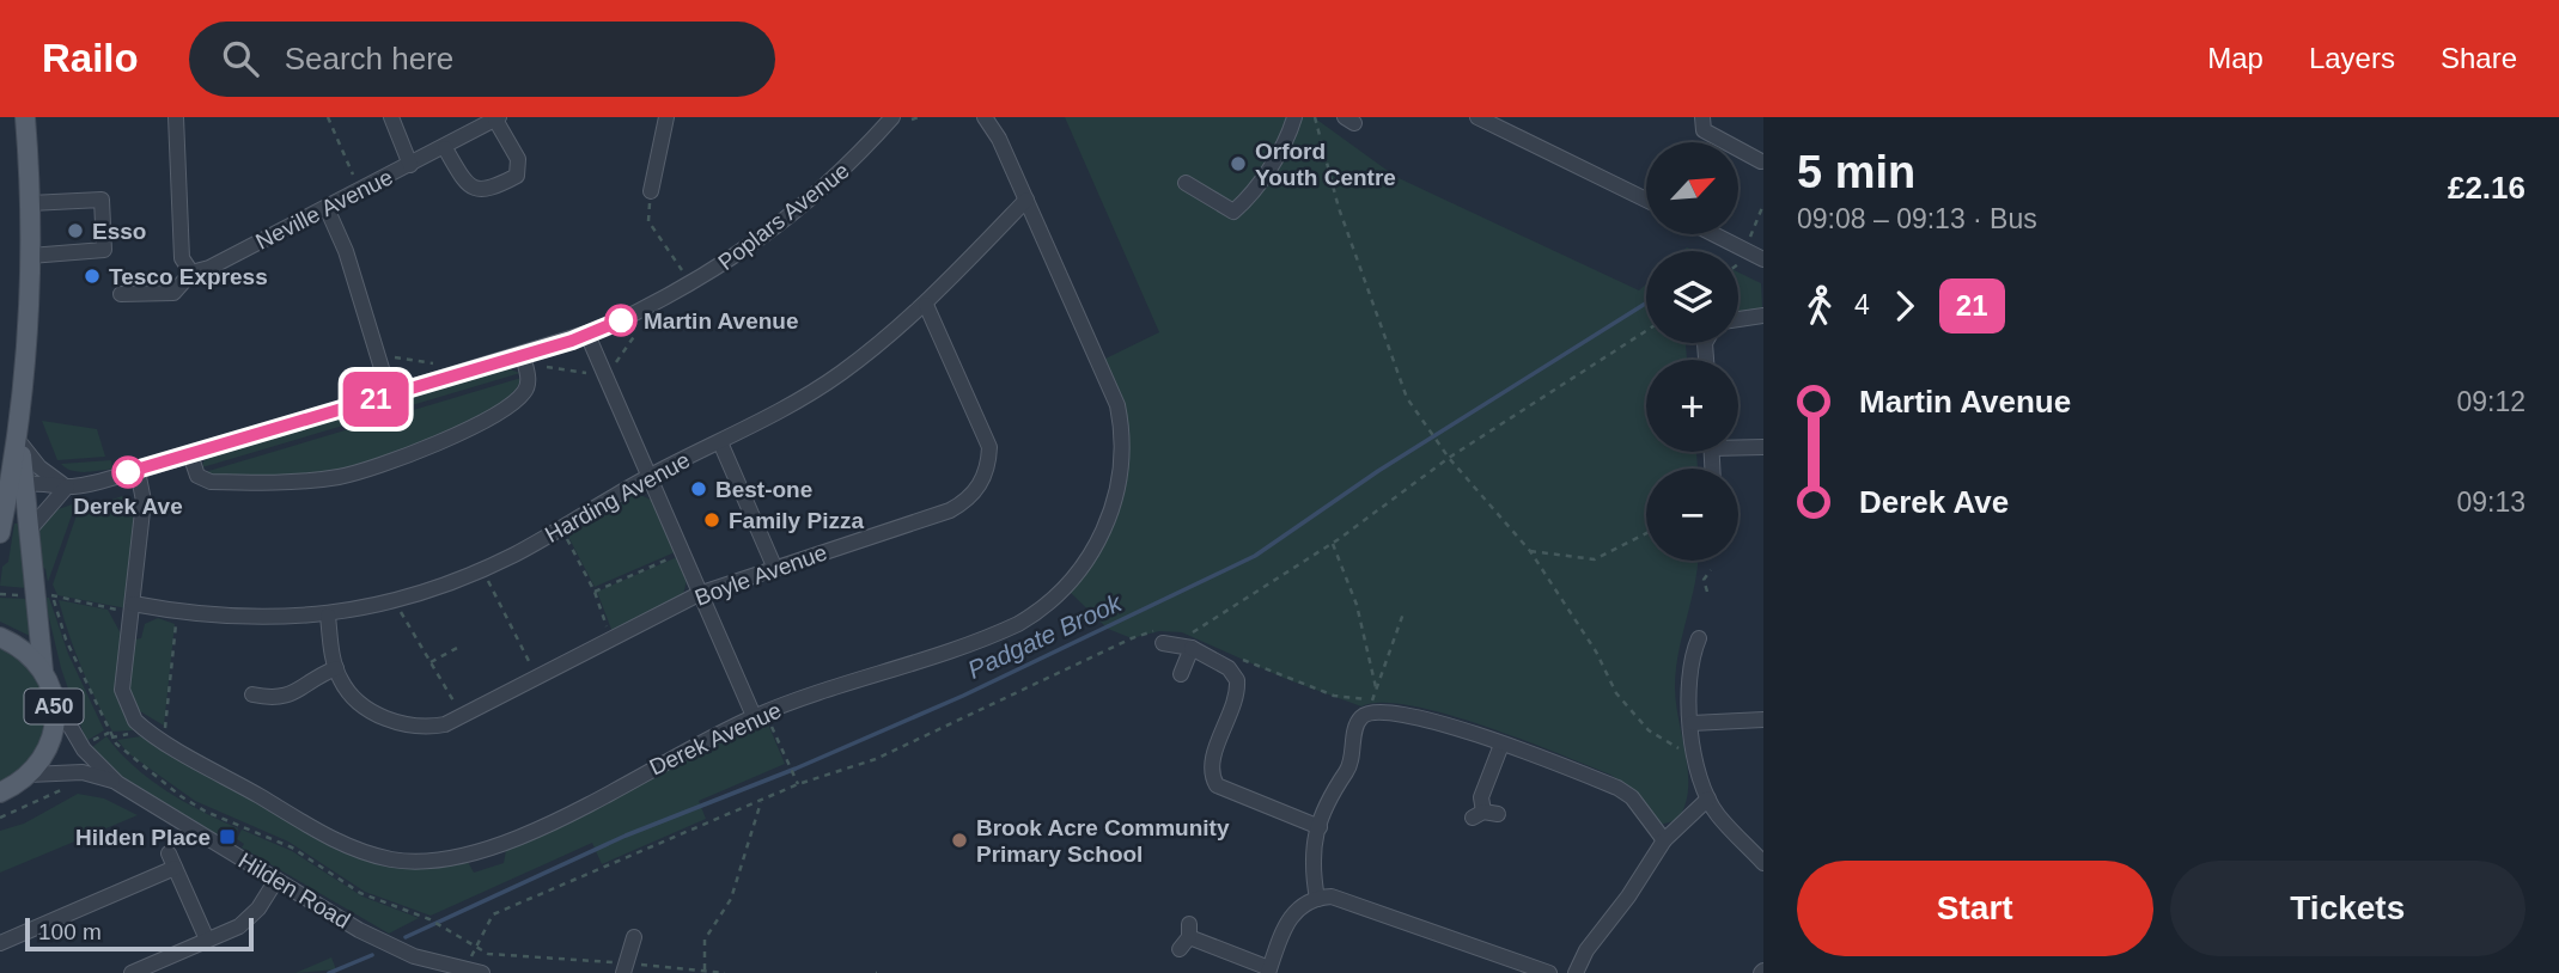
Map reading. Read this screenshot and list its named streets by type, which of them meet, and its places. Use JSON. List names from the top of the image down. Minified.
{"streets":{"main road":["A50"],"street":["Neville Avenue","Poplars Avenue","Harding Avenue","Boyle Avenue","Derek Avenue","Hilden Road"]},"crossings":[["Poplars Avenue","A50"],["Poplars Avenue","Derek Avenue"],["Harding Avenue","Boyle Avenue"],["Harding Avenue","Derek Avenue"],["A50","Hilden Road"]],"water":["Padgate Brook"],"places":{"other":["Orford Youth Centre","Esso","Tesco Express","Martin Avenue","Derek Ave","Best-one","Family Pizza","Brook Acre Community Primary School"],"transit":["Hilden Place"]},"lines":["bus line 21"],"scale_bar":"100 m","north":"top right","page":{"header":"Railo","search":"Search here","nav":["Map","Layers","Share"],"on_map":"21","heading":["5 min","09:08 – 09:13 · Bus","£2.16"],"map_buttons":["+","−"],"legs":["4","21"],"list":[{"name":"Martin Avenue","value":"09:12"},{"name":"Derek Ave","value":"09:13"}],"buttons":["Start","Tickets"],"scale":"100 m"}}
